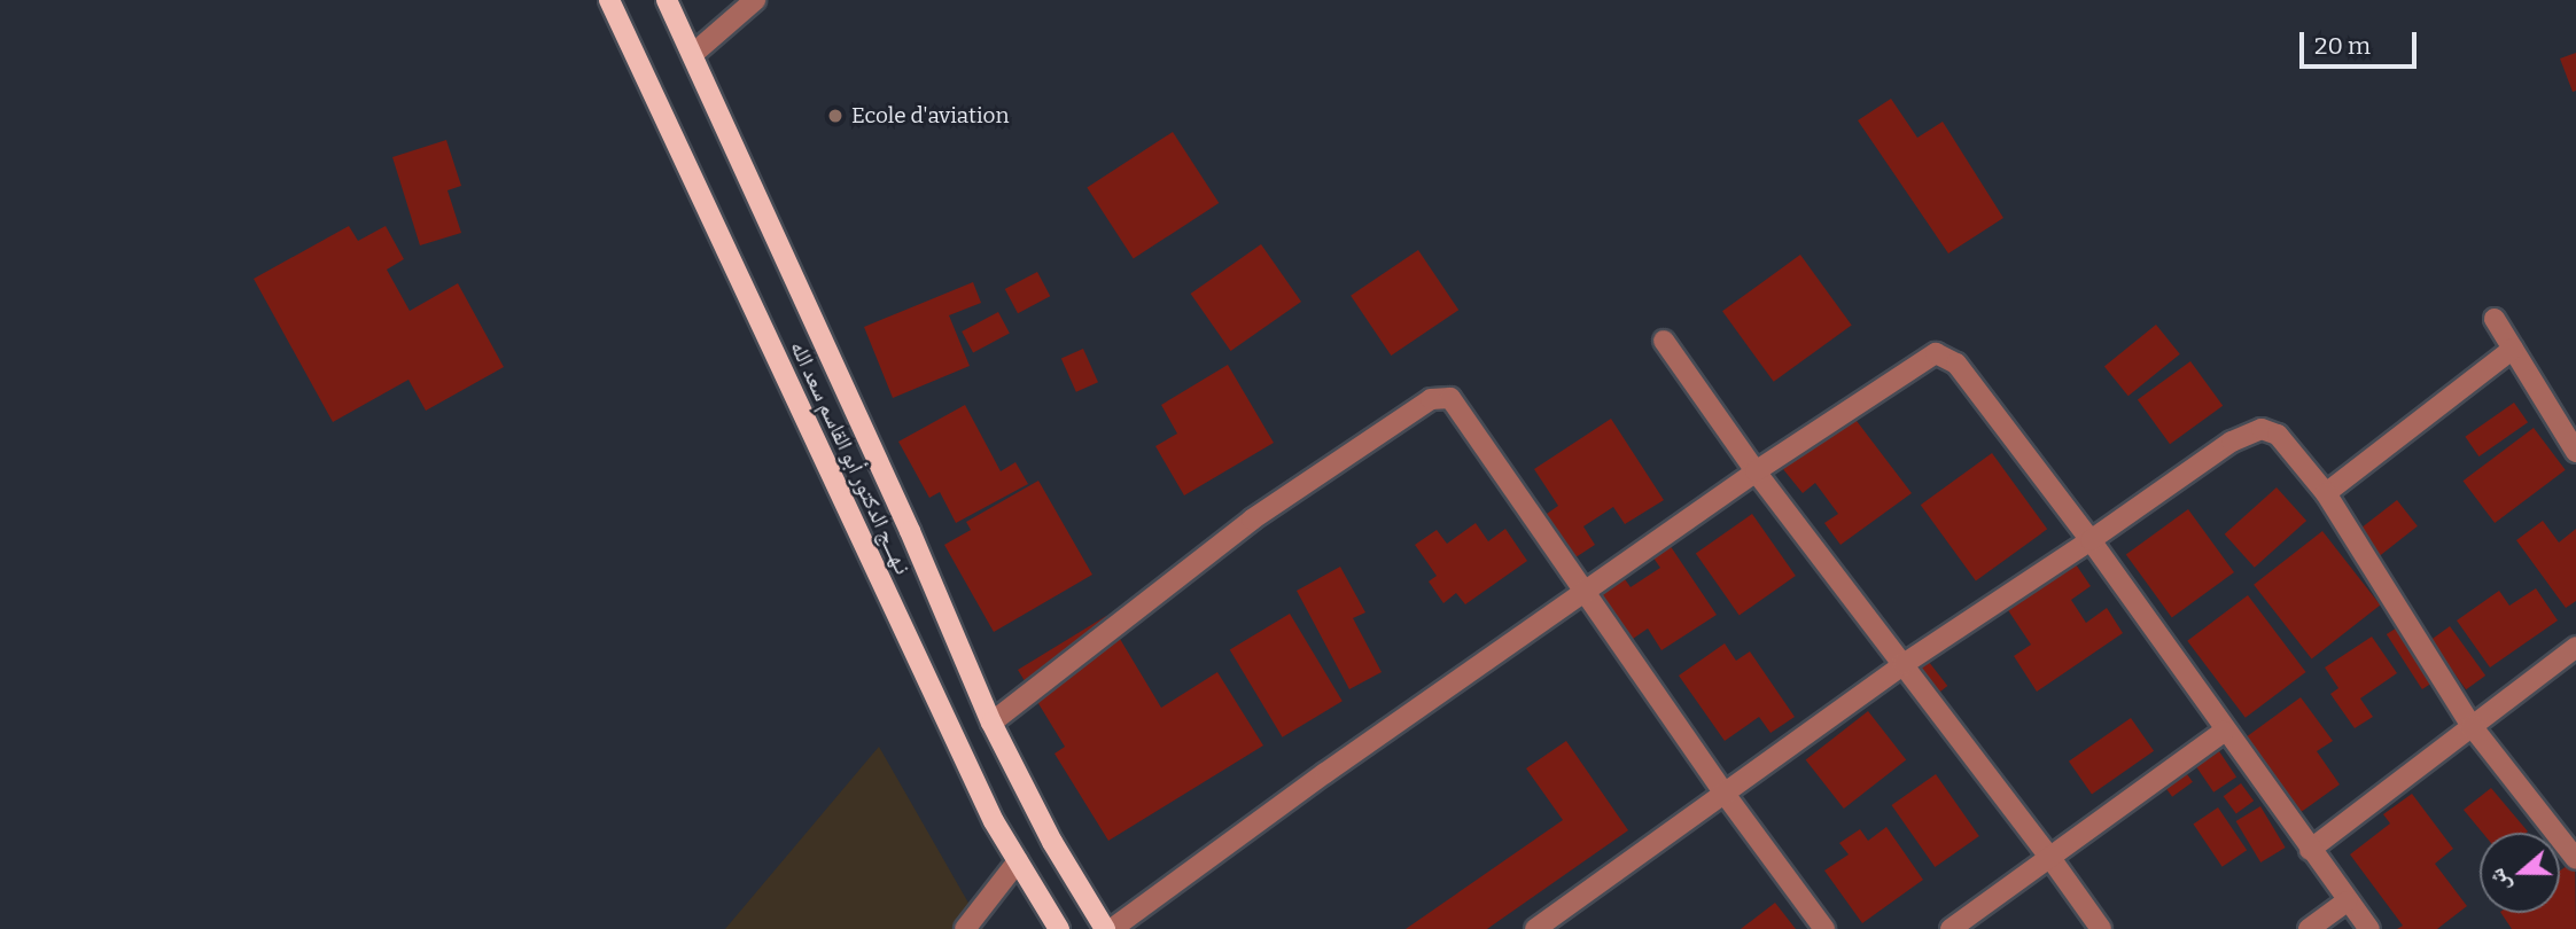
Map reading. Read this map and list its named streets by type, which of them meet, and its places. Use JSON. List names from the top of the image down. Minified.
{"streets":{"main road":["نـهـــج الدكتور أبو القاسم سعد الله"]},"places":["Ecole d'aviation"],"scale_bar":"20 m","north":"left"}
